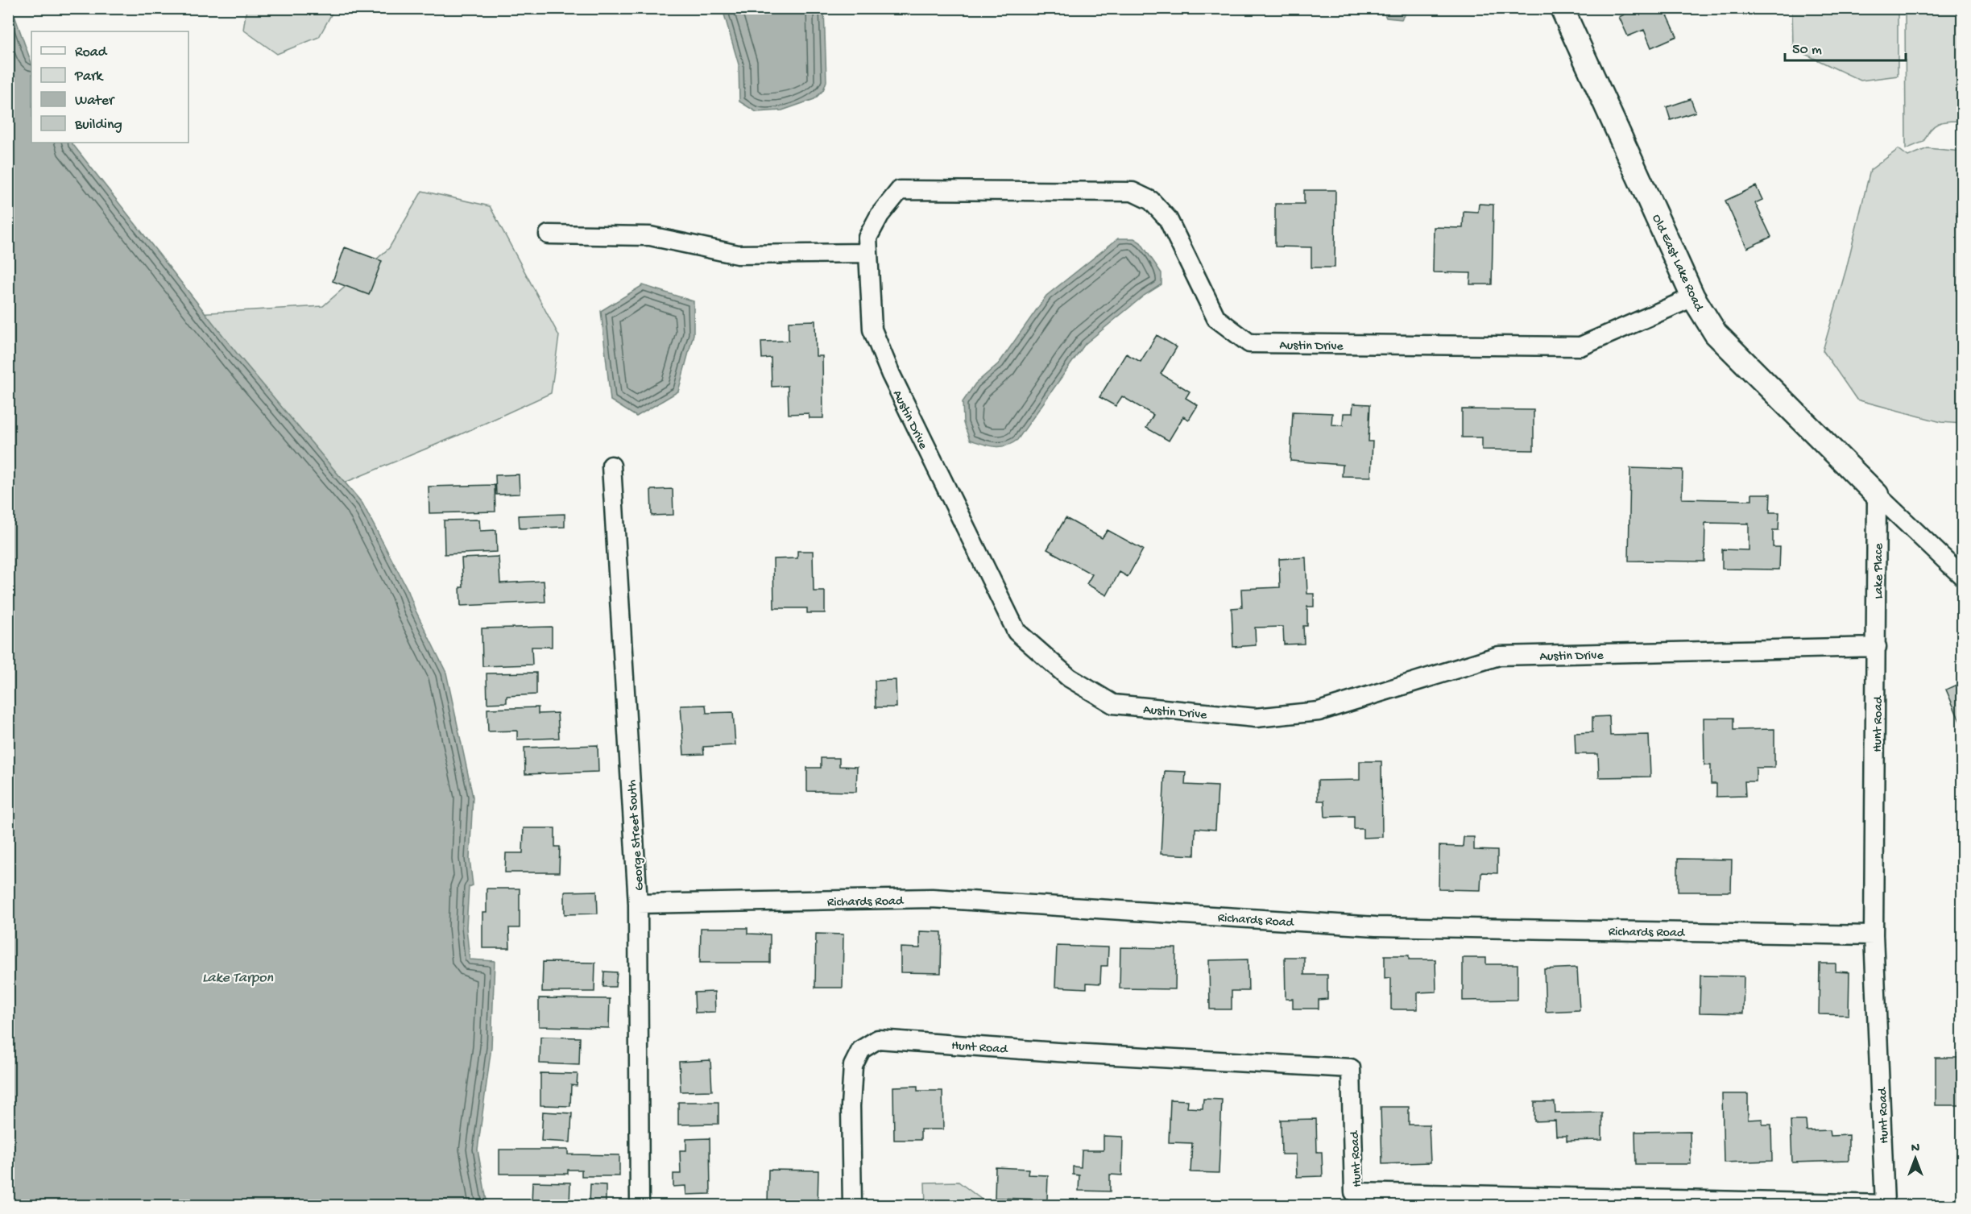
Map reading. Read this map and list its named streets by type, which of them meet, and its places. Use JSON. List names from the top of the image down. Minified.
{"streets":{"street":["Old East Lake Road","Austin Drive","Lake Place","Hunt Road","George Street South","Richards Road"]},"crossings":[["Old East Lake Road","Austin Drive"],["Old East Lake Road","Lake Place"],["Austin Drive","Lake Place"],["Austin Drive","Hunt Road"],["Lake Place","Hunt Road"],["Hunt Road","Richards Road"],["George Street South","Richards Road"]],"water":["Lake Tarpon"],"legend":["Road","Park","Water","Building"],"scale_bar":"50 m","north":"top"}
